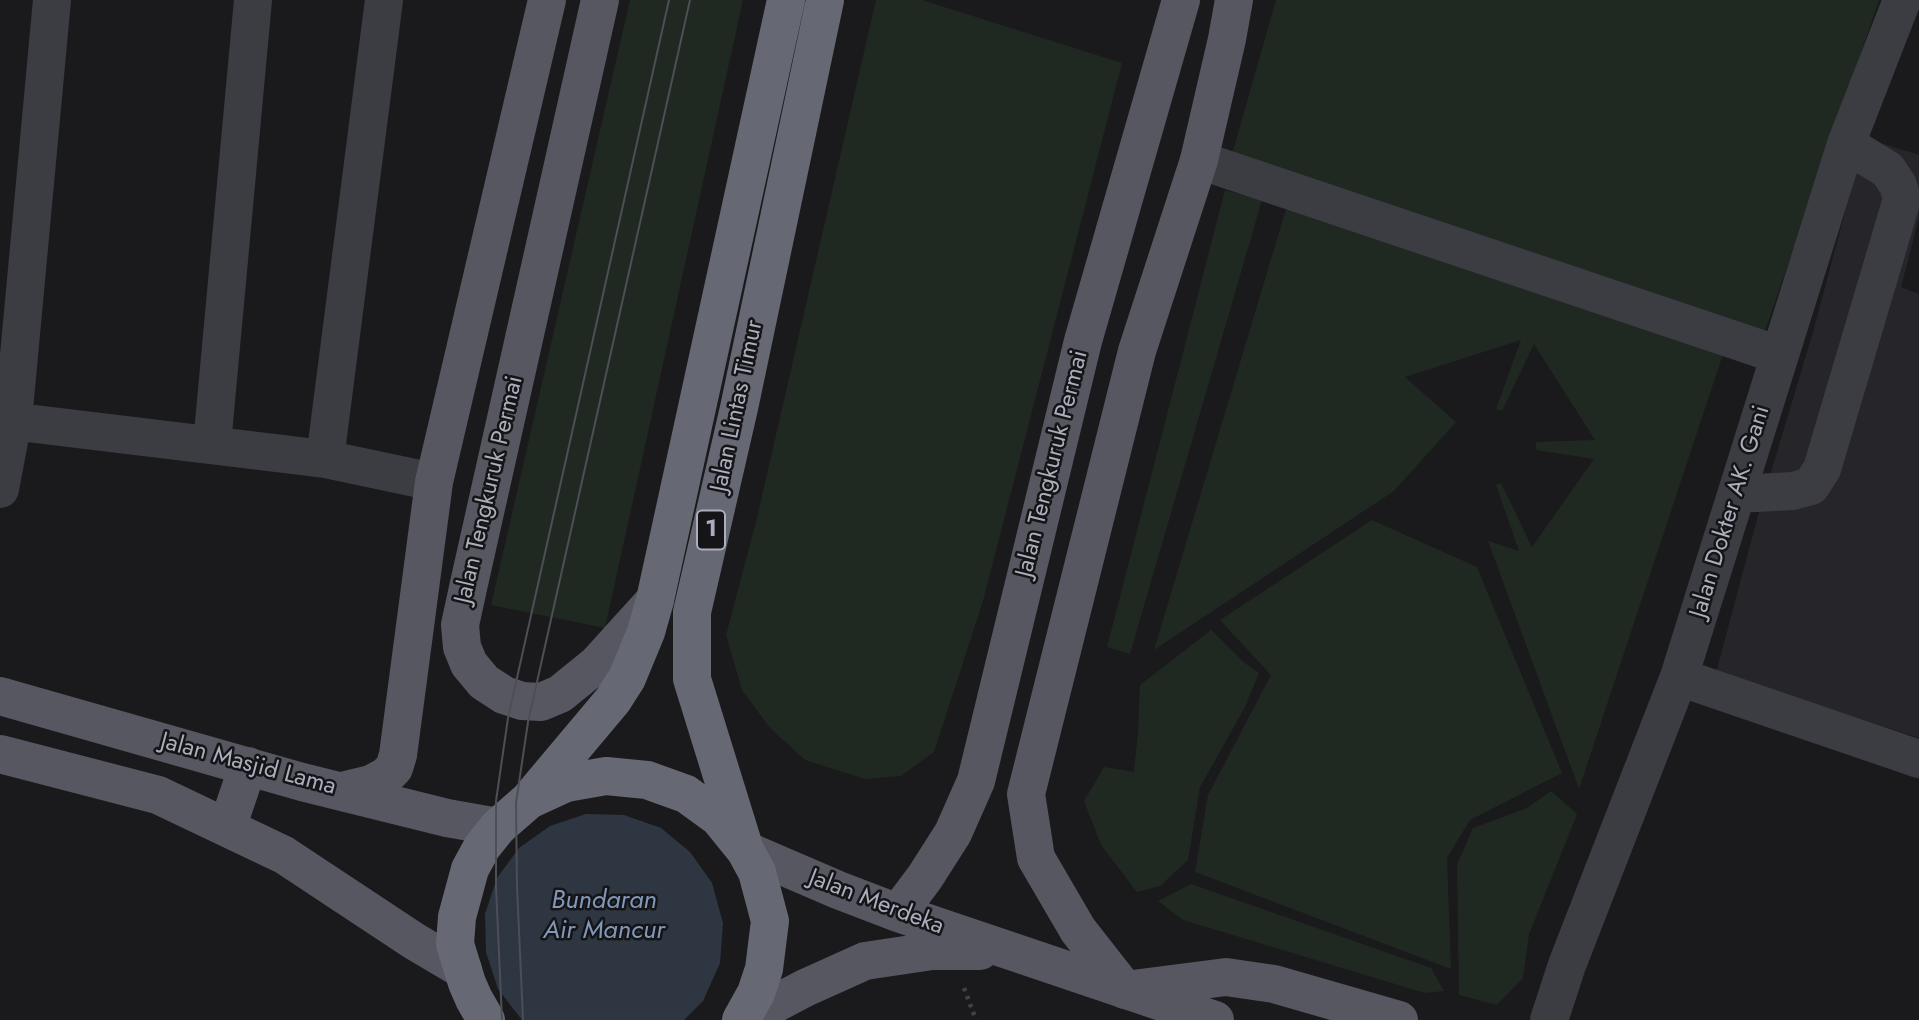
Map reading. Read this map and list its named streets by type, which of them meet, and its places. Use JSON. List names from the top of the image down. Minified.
{"streets":{"highway":["Jalan Lintas Timur","1"],"main road":["Jalan Tengkuruk Permai","Jalan Masjid Lama","Jalan Merdeka"],"street":["Jalan Dokter AK. Gani"]},"crossings":[["Jalan Lintas Timur","1"],["Jalan Lintas Timur","Jalan Merdeka"],["Jalan Tengkuruk Permai","Jalan Masjid Lama"],["Jalan Tengkuruk Permai","Jalan Merdeka"],["1","Jalan Masjid Lama"],["1","Jalan Merdeka"]],"water":["Bundaran Air Mancur"]}
